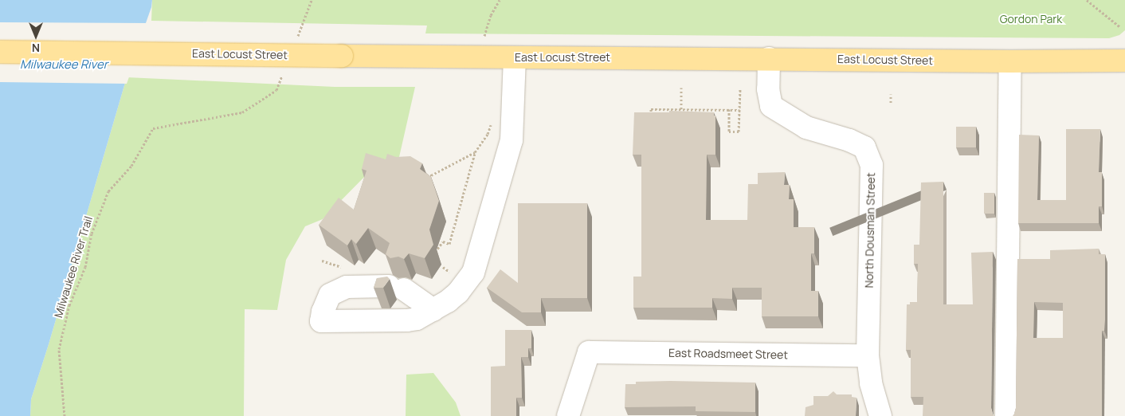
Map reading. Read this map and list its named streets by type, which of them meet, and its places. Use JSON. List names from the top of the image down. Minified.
{"streets":{"main road":["East Locust Street"],"street":["North Dousman Street","East Roadsmeet Street"],"path":["Milwaukee River Trail"]},"crossings":[["East Locust Street","North Dousman Street"],["North Dousman Street","East Roadsmeet Street"]],"water":["Milwaukee River"],"parks":["Gordon Park"],"north":"bottom"}
